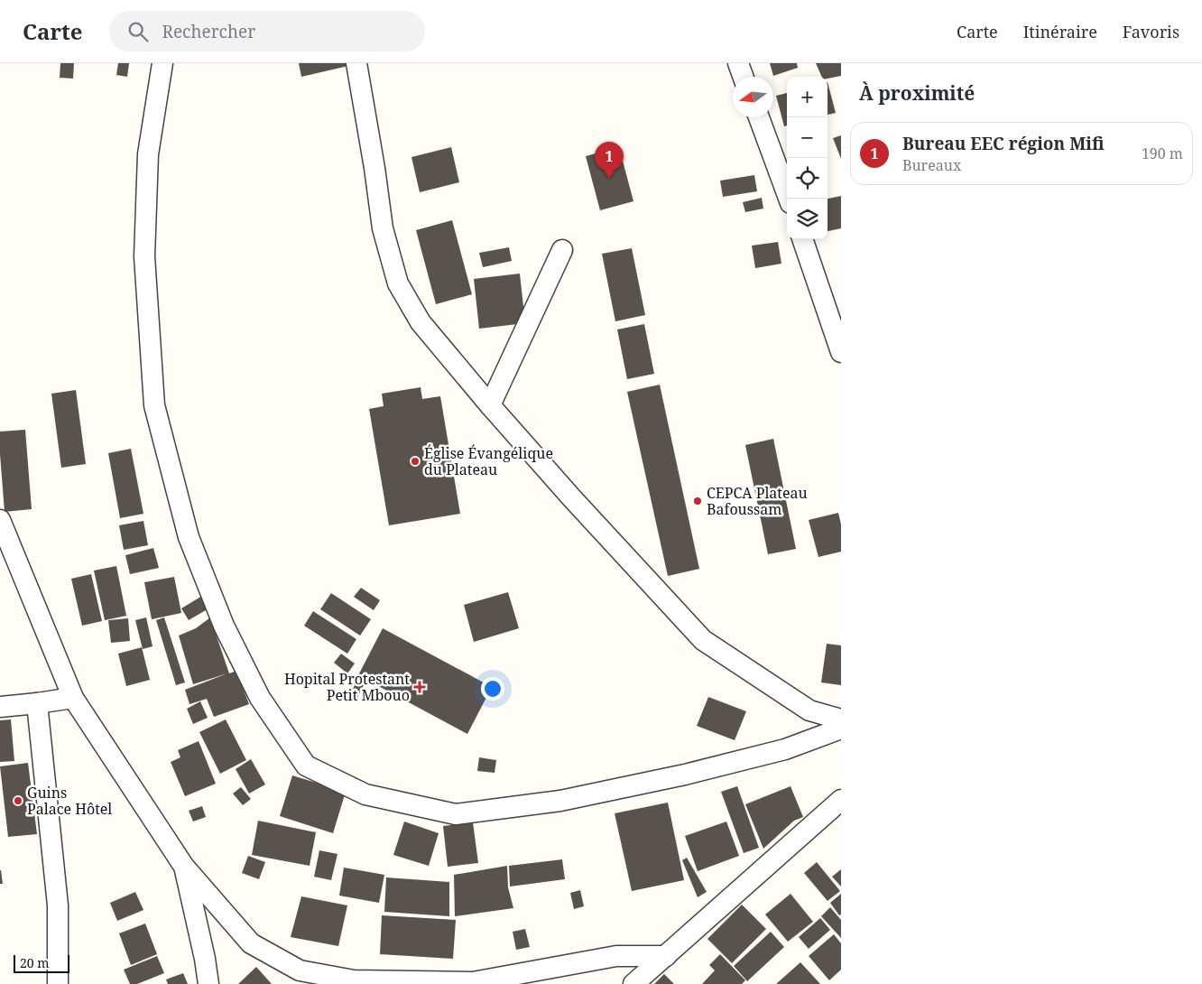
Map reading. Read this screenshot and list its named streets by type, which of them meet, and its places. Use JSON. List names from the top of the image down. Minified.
{"places":{"other":["Église Évangélique du Plateau","CEPCA Plateau Bafoussam","Guins Palace Hôtel"],"health":["Hopital Protestant Petit Mbouo"]},"scale_bar":"20 m","north":"left","page":{"header":"Carte","search":"Rechercher","nav":["Carte","Itinéraire","Favoris"],"heading":"À proximité","map_buttons":["+","−"],"list":[{"mark":"1","name":"Bureau EEC région Mifi","note":"Bureaux","value":"190 m"}],"pins":"1","scale":"20 m"}}
